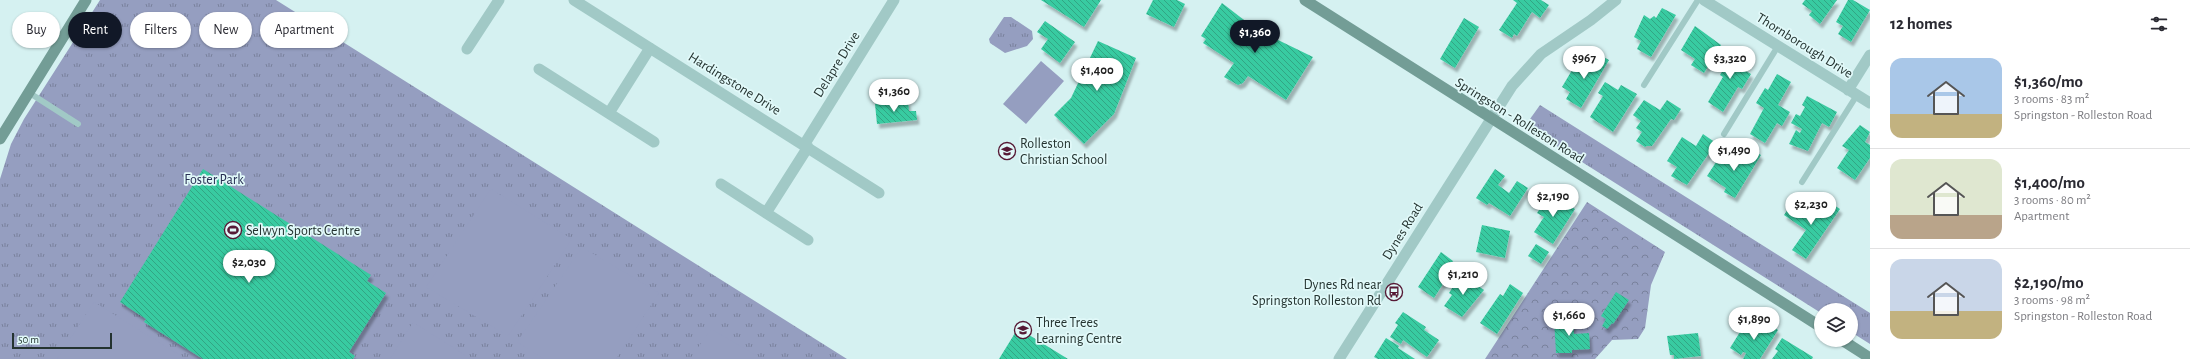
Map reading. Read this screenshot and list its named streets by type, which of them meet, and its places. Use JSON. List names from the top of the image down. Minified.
{"streets":{"main road":["Springston - Rolleston Road"],"street":["Thornborough Drive","Delapre Drive","Hardingstone Drive","Dynes Road"]},"crossings":[["Delapre Drive","Hardingstone Drive"],["Springston - Rolleston Road","Dynes Road"]],"parks":["Foster Park"],"places":{"school or university":["Rolleston Christian School","Three Trees Learning Centre"],"sports":["Selwyn Sports Centre"],"bus stop":["Dynes Rd near Springston Rolleston Rd"]},"scale_bar":"50 m","page":{"heading":"12 homes","chip":["Buy","Rent","Filters","New","Apartment"],"price":["$1,360","$967","$3,320","$1,400","$1,360","$1,490","$2,190","$2,230","$2,030","$1,210","$1,660","$1,890"],"list":[{"name":"$1,360/mo","note":"3 rooms · 83 m² · Springston - Rolleston Road"},{"name":"$1,400/mo","note":"3 rooms · 80 m² · Apartment"},{"name":"$2,190/mo","note":"3 rooms · 98 m² · Springston - Rolleston Road"}],"scale":"50 m"}}
